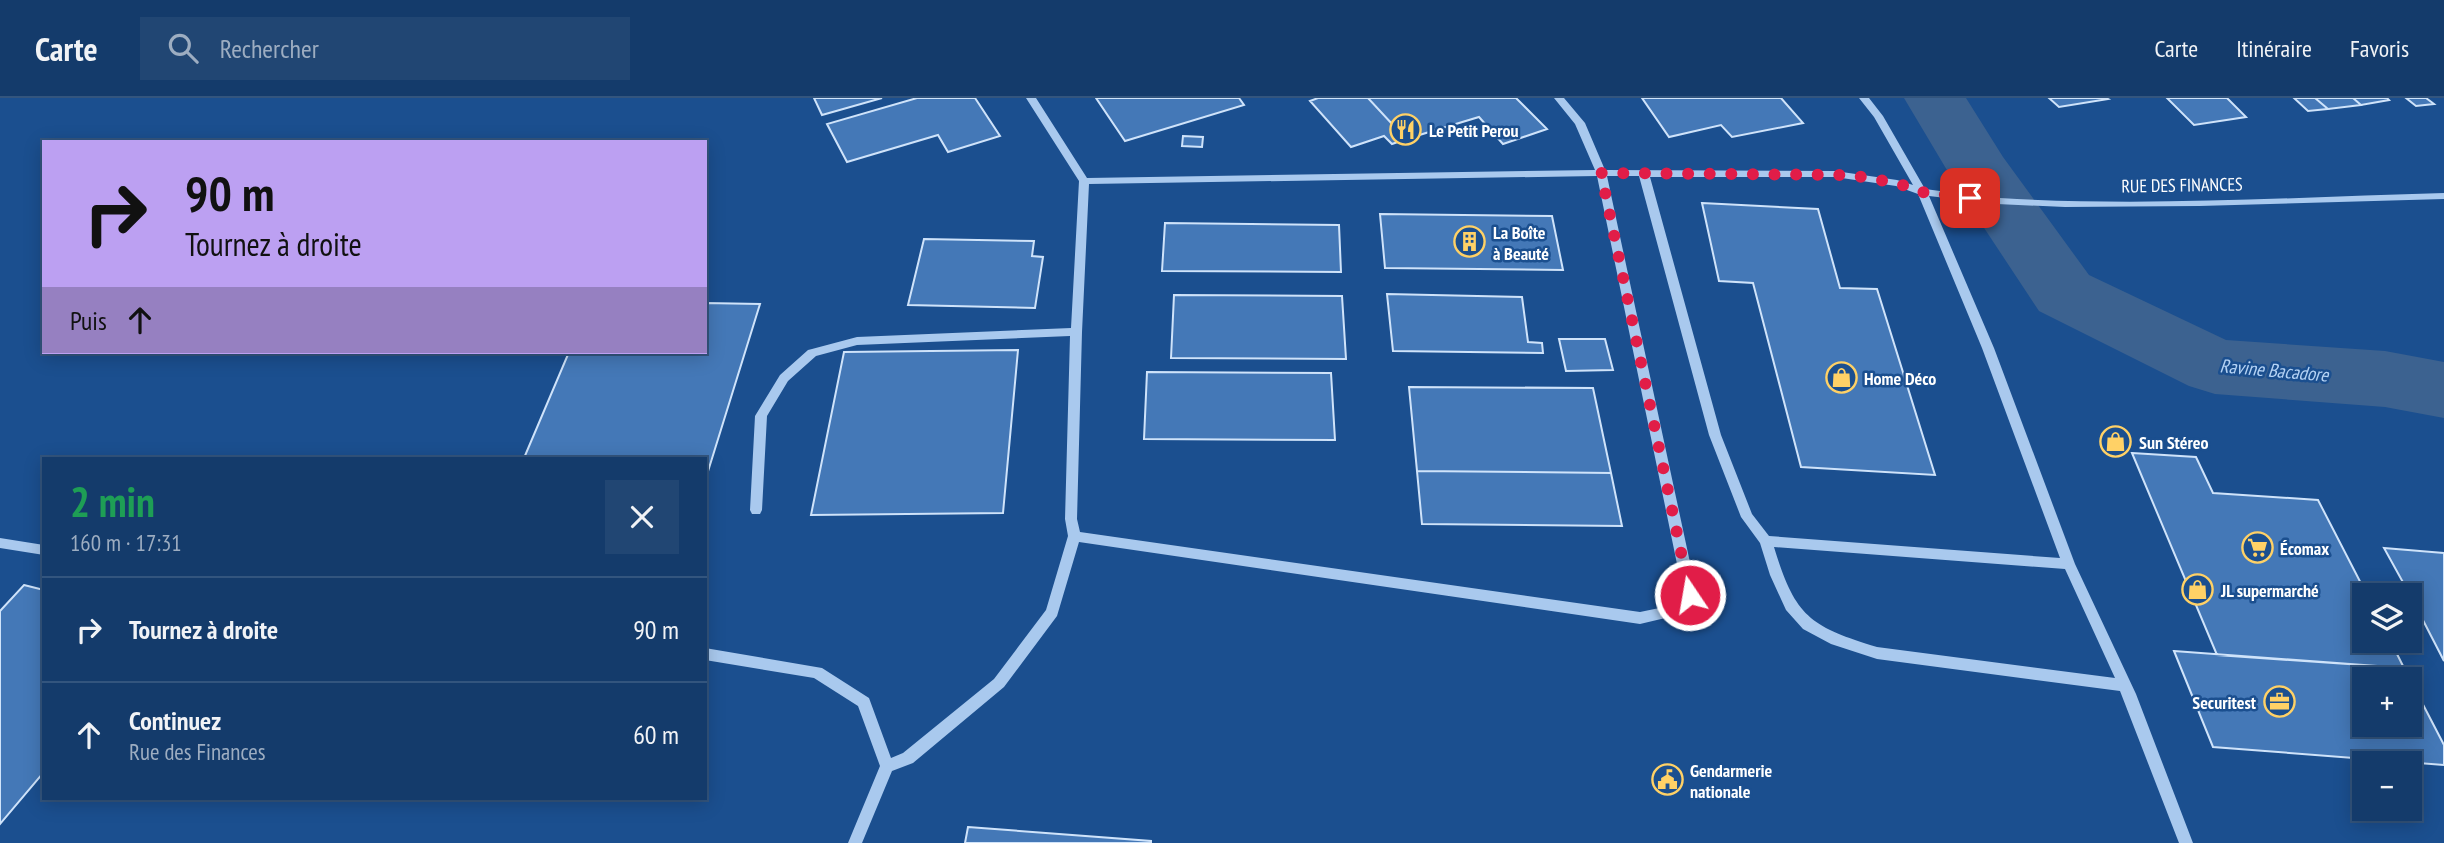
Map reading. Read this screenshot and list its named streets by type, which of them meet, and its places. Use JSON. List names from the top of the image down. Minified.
{"streets":{"street":["RUE DES FINANCES"]},"water":["Ravine Bacadore"],"places":{"restaurant":["Le Petit Perou"],"building":["La Boîte à Beauté"],"shop":["Home Déco","Sun Stéreo","JL supermarché"],"supermarket":["Écomax"],"office":["Securitest"],"public building":["Gendarmerie nationale"]},"page":{"header":"Carte","search":"Rechercher","nav":["Carte","Itinéraire","Favoris"],"turn":["90 m","Tournez à droite"],"then":"Puis","heading":["2 min","160 m · 17:31"],"list":[{"name":"Tournez à droite","value":"90 m"},{"name":"Continuez","note":"Rue des Finances","value":"60 m"}],"map_buttons":["+","−"]}}
